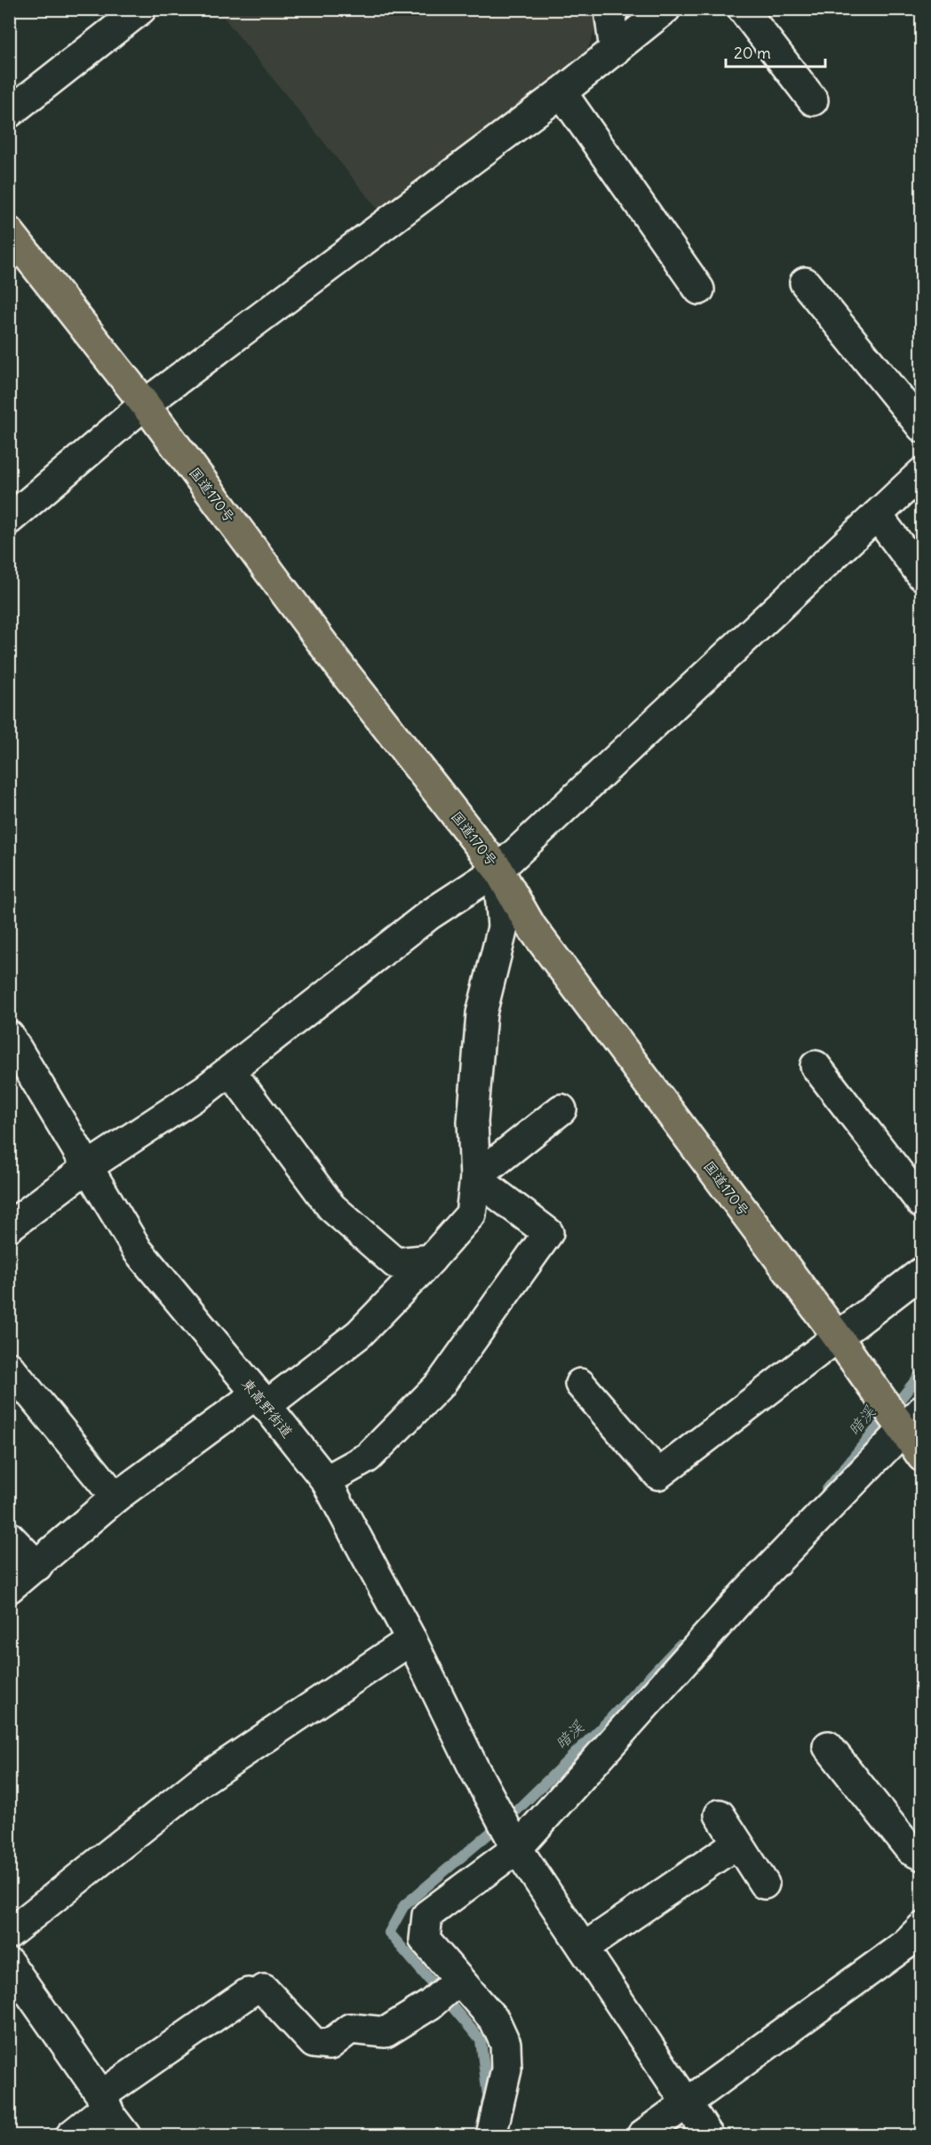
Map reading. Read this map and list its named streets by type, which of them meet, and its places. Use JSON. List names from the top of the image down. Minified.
{"streets":{"highway":["国道170号"],"street":["東高野街道"]},"water":["暗渓"],"scale_bar":"20 m"}
